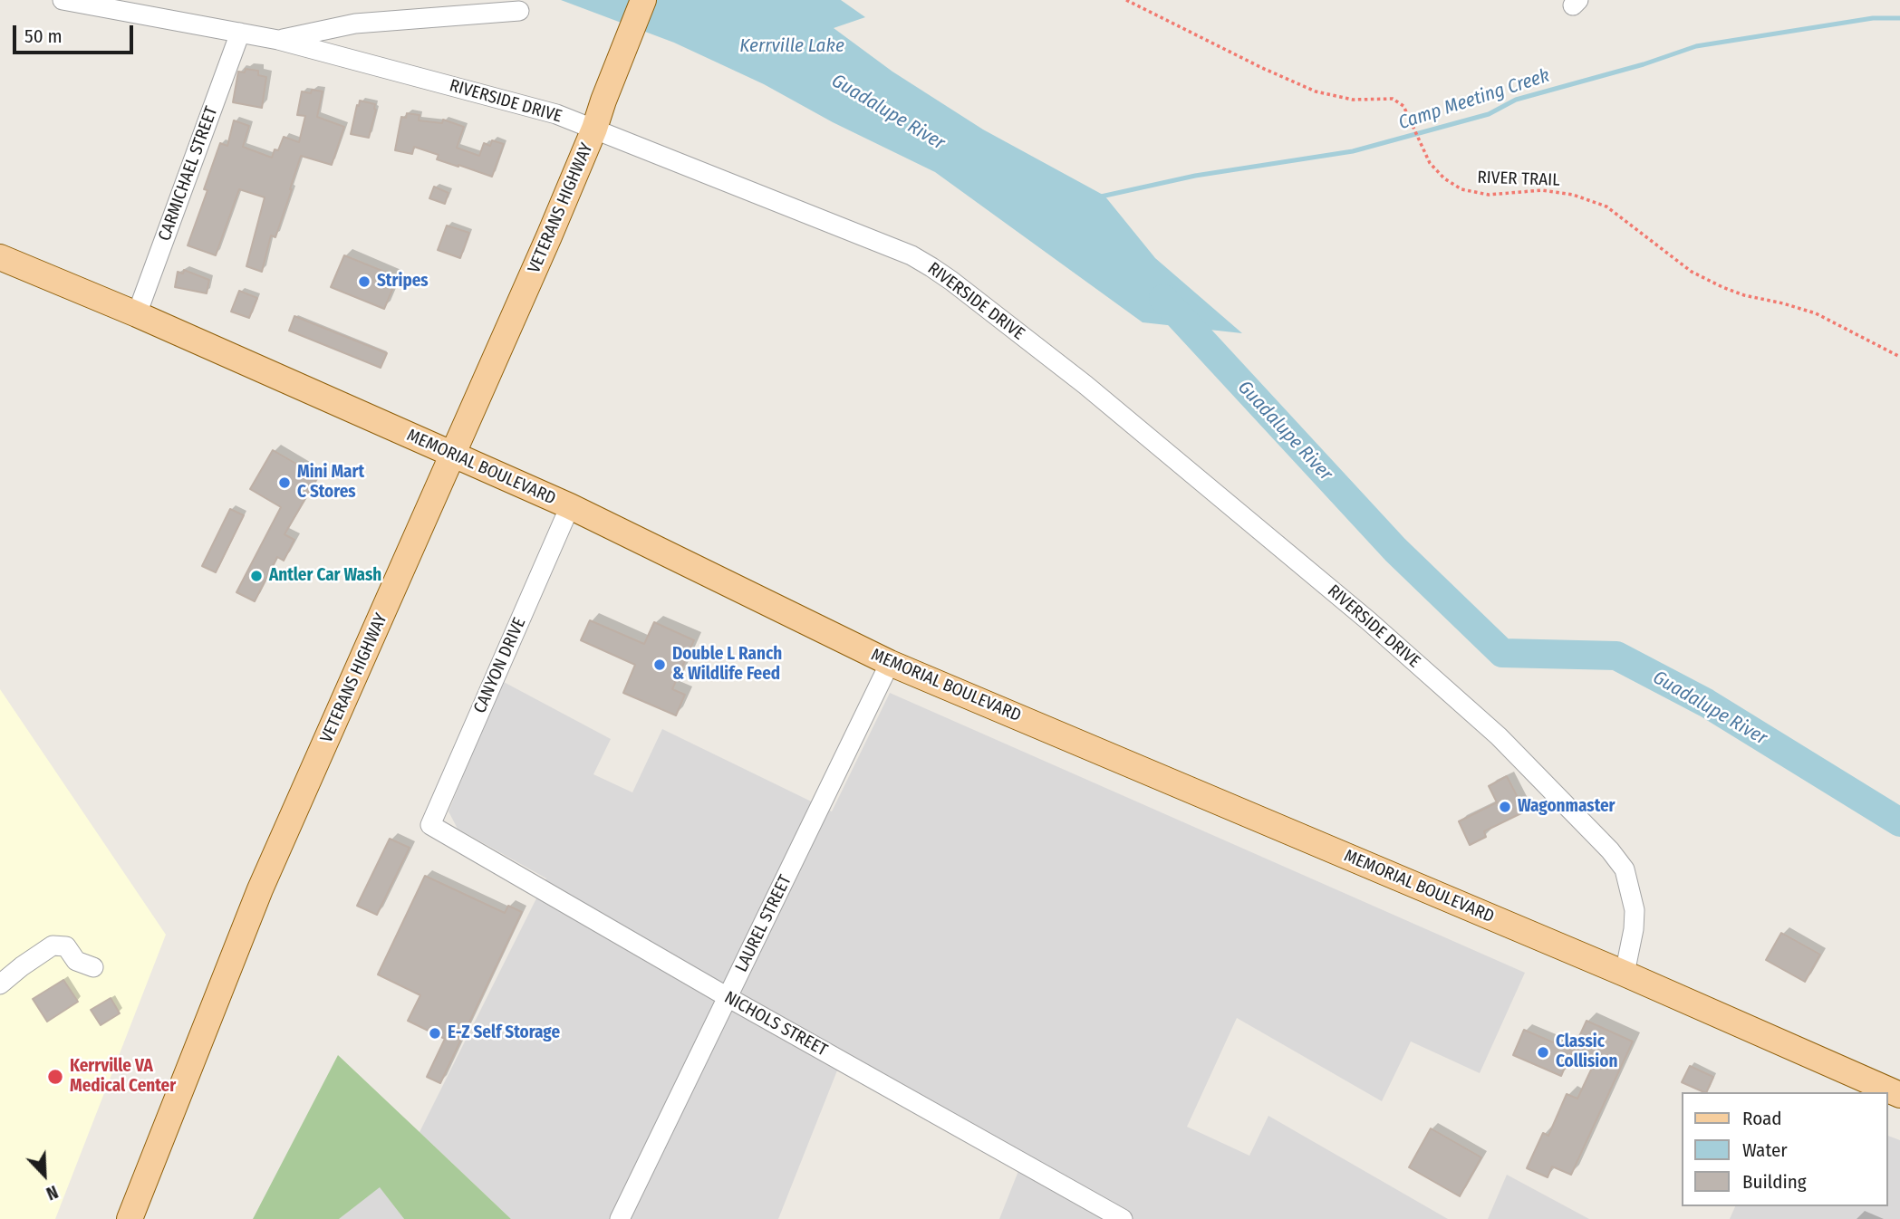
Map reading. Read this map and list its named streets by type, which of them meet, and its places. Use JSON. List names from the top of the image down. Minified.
{"streets":{"main road":["VETERANS HIGHWAY","MEMORIAL BOULEVARD"],"street":["RIVERSIDE DRIVE","CARMICHAEL STREET","CANYON DRIVE","LAUREL STREET","NICHOLS STREET"],"path":["RIVER TRAIL"]},"crossings":[["RIVERSIDE DRIVE","CARMICHAEL STREET"],["RIVERSIDE DRIVE","VETERANS HIGHWAY"],["RIVERSIDE DRIVE","MEMORIAL BOULEVARD"],["CARMICHAEL STREET","MEMORIAL BOULEVARD"],["VETERANS HIGHWAY","MEMORIAL BOULEVARD"],["MEMORIAL BOULEVARD","CANYON DRIVE"],["MEMORIAL BOULEVARD","LAUREL STREET"],["CANYON DRIVE","NICHOLS STREET"],["LAUREL STREET","NICHOLS STREET"]],"water":["Kerrville Lake","Camp Meeting Creek","Guadalupe River"],"places":["Stripes","Mini Mart C Stores","Antler Car Wash","Double L Ranch & Wildlife Feed","Wagonmaster","E-Z Self Storage","Classic Collision","Kerrville VA Medical Center"],"legend":["Road","Water","Building"],"scale_bar":"50 m","north":"bottom right"}
